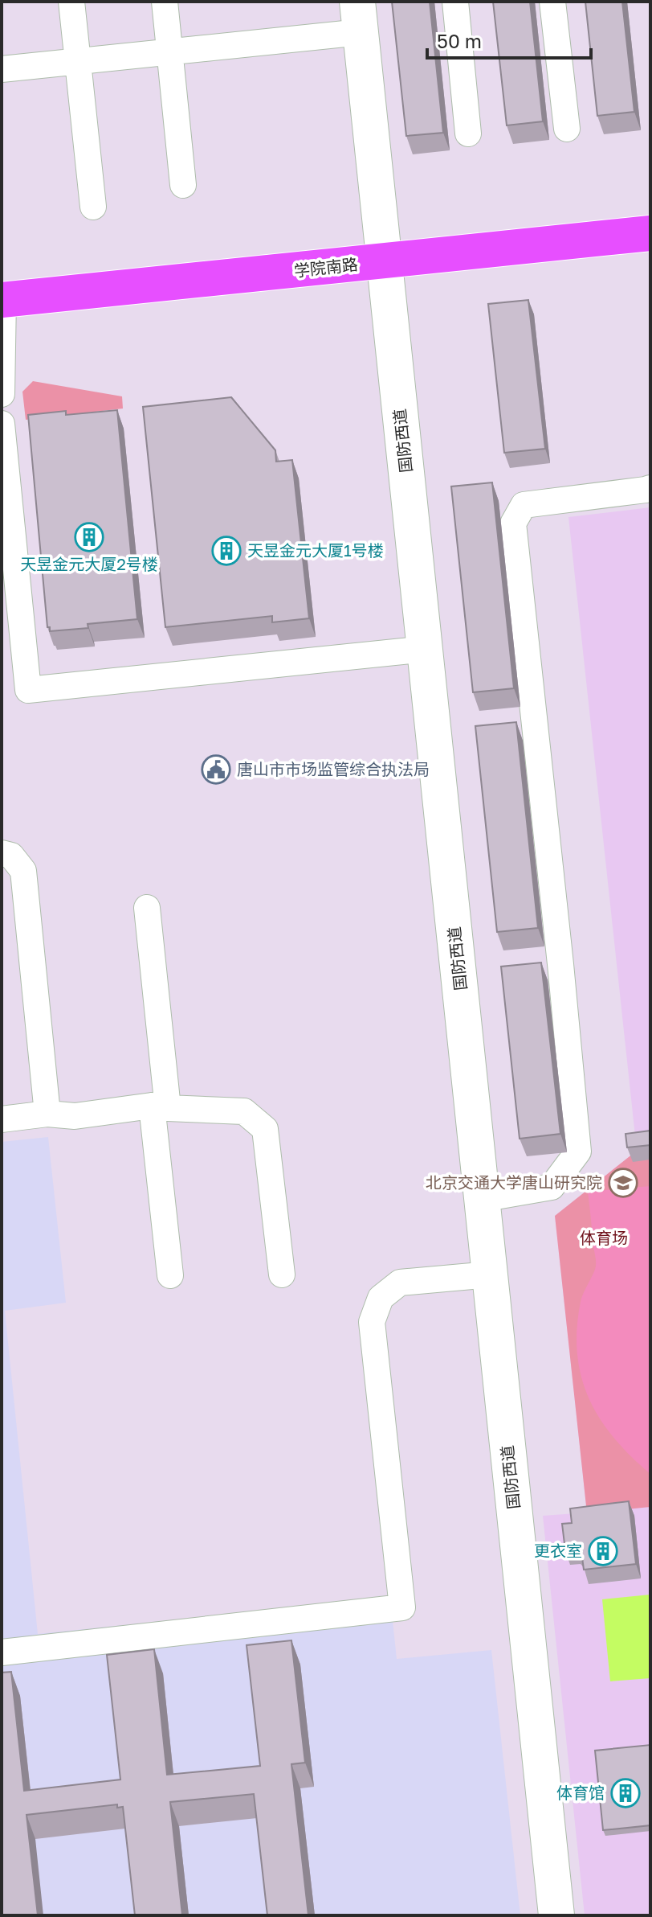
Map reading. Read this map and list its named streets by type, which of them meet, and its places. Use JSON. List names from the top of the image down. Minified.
{"streets":{"main road":["学院南路"],"street":["国防西道"]},"crossings":[["学院南路","国防西道"]],"parks":["体育场"],"places":{"building":["天昱金元大厦2号楼","天昱金元大厦1号楼","更衣室","体育馆"],"public building":["唐山市市场监管综合执法局"],"school or university":["北京交通大学唐山研究院"]},"scale_bar":"50 m"}
